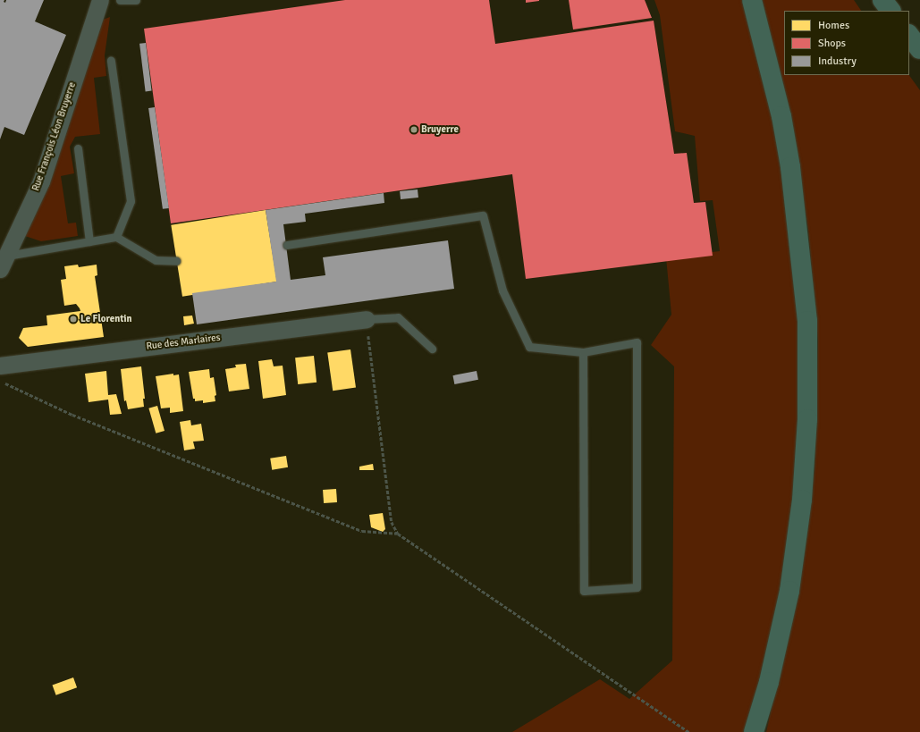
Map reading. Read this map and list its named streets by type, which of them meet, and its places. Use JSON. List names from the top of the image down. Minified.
{"streets":{"street":["Rue François Léon Bruyerre","Rue des Marlaires"]},"places":["Bruyerre","Le Florentin"],"legend":["Homes","Shops","Industry"]}
